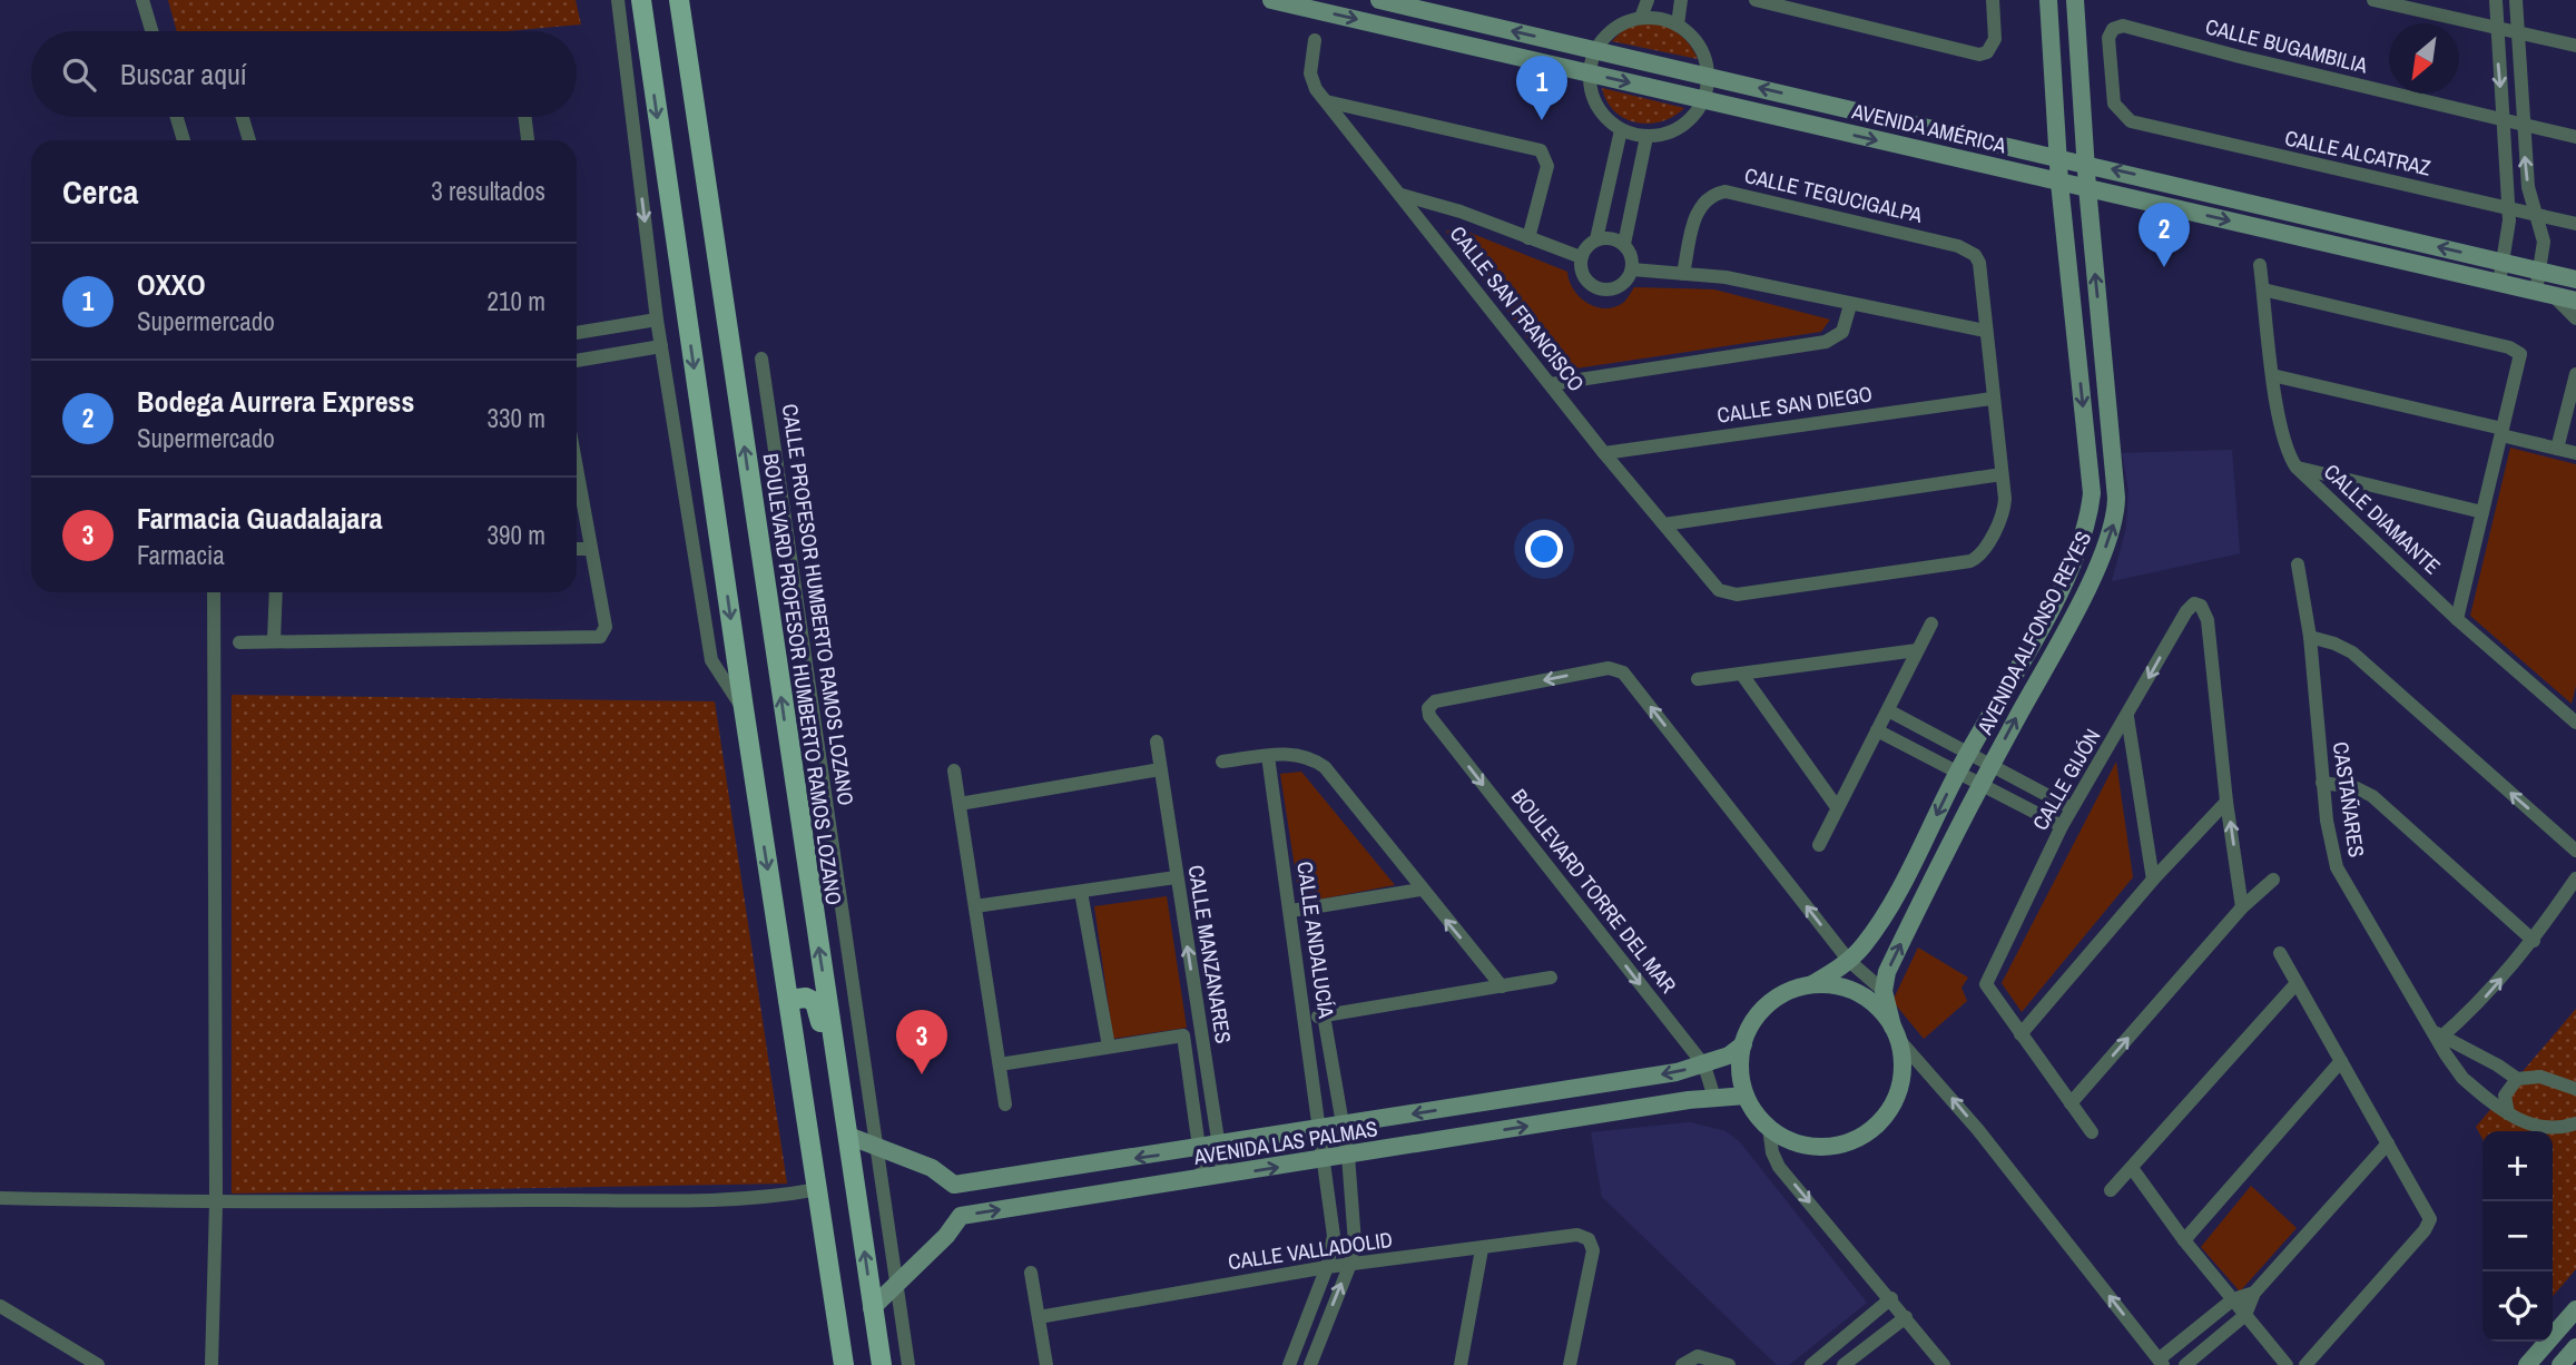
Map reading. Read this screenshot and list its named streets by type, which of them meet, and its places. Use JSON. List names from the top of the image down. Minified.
{"streets":{"main road":["BOULEVARD PROFESOR HUMBERTO RAMOS LOZANO"],"street":["CALLE BUGAMBILIA","AVENIDA AMÉRICA","CALLE ALCATRAZ","CALLE TEGUCIGALPA","CALLE SAN FRANCISCO","CALLE SAN DIEGO","CALLE DIAMANTE","CALLE PROFESOR HUMBERTO RAMOS LOZANO","AVENIDA ALFONSO REYES","CALLE GIJÓN","CASTAÑARES","BOULEVARD TORRE DEL MAR","CALLE ANDALUCÍA","CALLE MANZANARES","AVENIDA LAS PALMAS","CALLE VALLADOLID"]},"crossings":[["CALLE BUGAMBILIA","CALLE ALCATRAZ"],["AVENIDA AMÉRICA","AVENIDA ALFONSO REYES"],["CALLE SAN FRANCISCO","CALLE SAN DIEGO"],["AVENIDA ALFONSO REYES","BOULEVARD TORRE DEL MAR"],["AVENIDA ALFONSO REYES","AVENIDA LAS PALMAS"],["BOULEVARD TORRE DEL MAR","AVENIDA LAS PALMAS"],["CALLE ANDALUCÍA","AVENIDA LAS PALMAS"],["CALLE ANDALUCÍA","CALLE VALLADOLID"],["CALLE MANZANARES","AVENIDA LAS PALMAS"]],"north":"bottom left","page":{"search":"Buscar aquí","pins":["1","2","3"],"heading":["Cerca","3 resultados"],"list":[{"mark":"1","name":"OXXO","note":"Supermercado","value":"210 m"},{"mark":"2","name":"Bodega Aurrera Express","note":"Supermercado","value":"330 m"},{"mark":"3","name":"Farmacia Guadalajara","note":"Farmacia","value":"390 m"}],"map_buttons":["+","−"]}}
